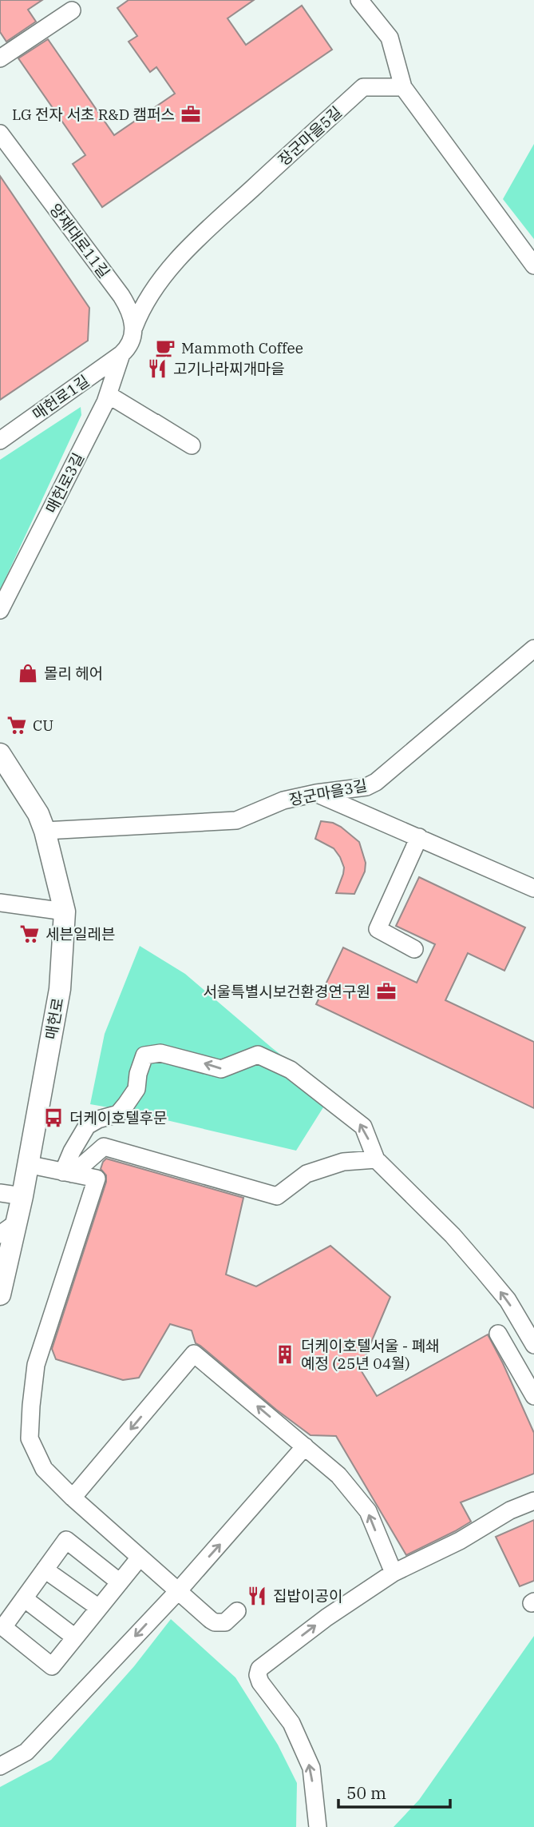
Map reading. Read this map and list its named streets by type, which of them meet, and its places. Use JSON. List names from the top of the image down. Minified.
{"streets":{"main road":["매헌로"],"street":["장군마을5길","양재대로11길","매헌로1길","매헌로3길","장군마을3길"]},"crossings":[["장군마을5길","양재대로11길"],["매헌로1길","매헌로3길"],["장군마을3길","매헌로"]],"places":{"office":["LG 전자 서초 R&D 캠퍼스","서울특별시보건환경연구원"],"cafe":["Mammoth Coffee"],"restaurant":["고기나라찌개마을","집밥이공이"],"shop":["몰리 헤어"],"supermarket":["CU","세븐일레븐"],"bus stop":["더케이호텔후문"],"building":["더케이호텔서울 - 폐쇄 예정 (25년 04월)"]},"scale_bar":"50 m"}
